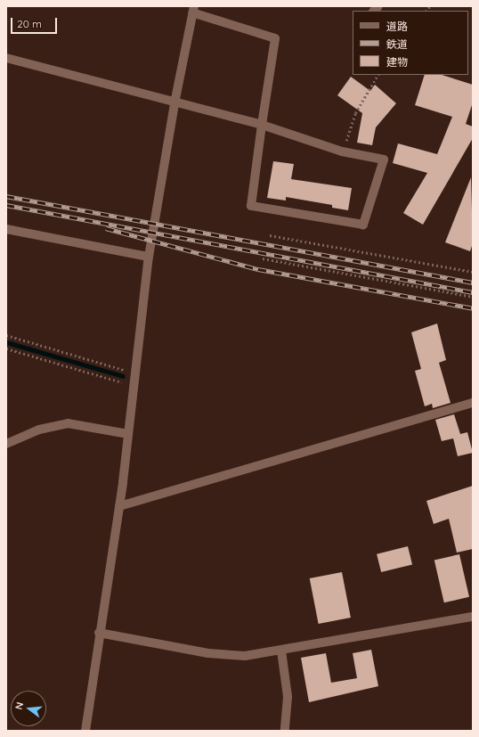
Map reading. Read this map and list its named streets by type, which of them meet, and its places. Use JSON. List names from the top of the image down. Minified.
{"legend":["道路","鉄道","建物"],"scale_bar":"20 m","north":"left"}
